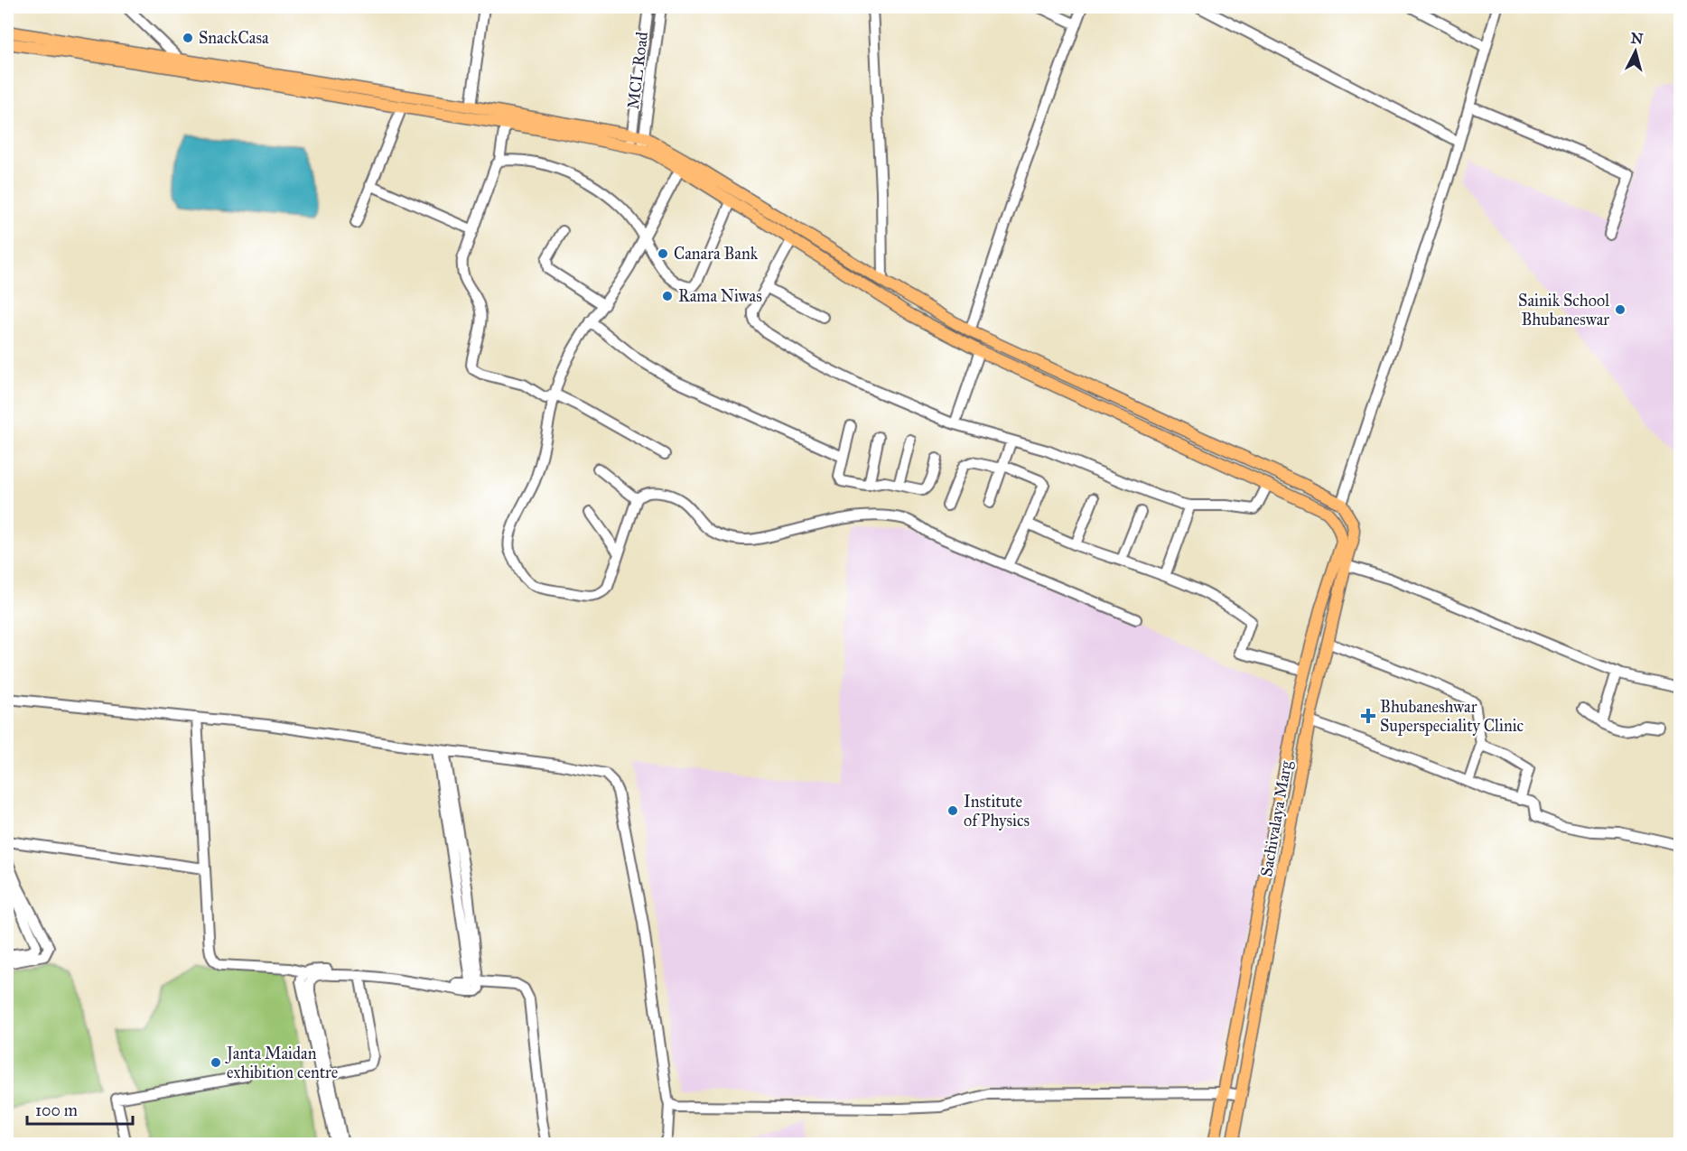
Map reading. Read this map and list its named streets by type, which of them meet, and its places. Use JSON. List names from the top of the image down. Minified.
{"streets":{"main road":["Sachivalaya Marg"],"street":["MCL Road"]},"places":{"other":["SnackCasa","Canara Bank","Rama Niwas","Sainik School Bhubaneswar","Institute of Physics","Janta Maidan exhibition centre"],"health":["Bhubaneshwar Superspeciality Clinic"]},"scale_bar":"100 m","north":"top"}
